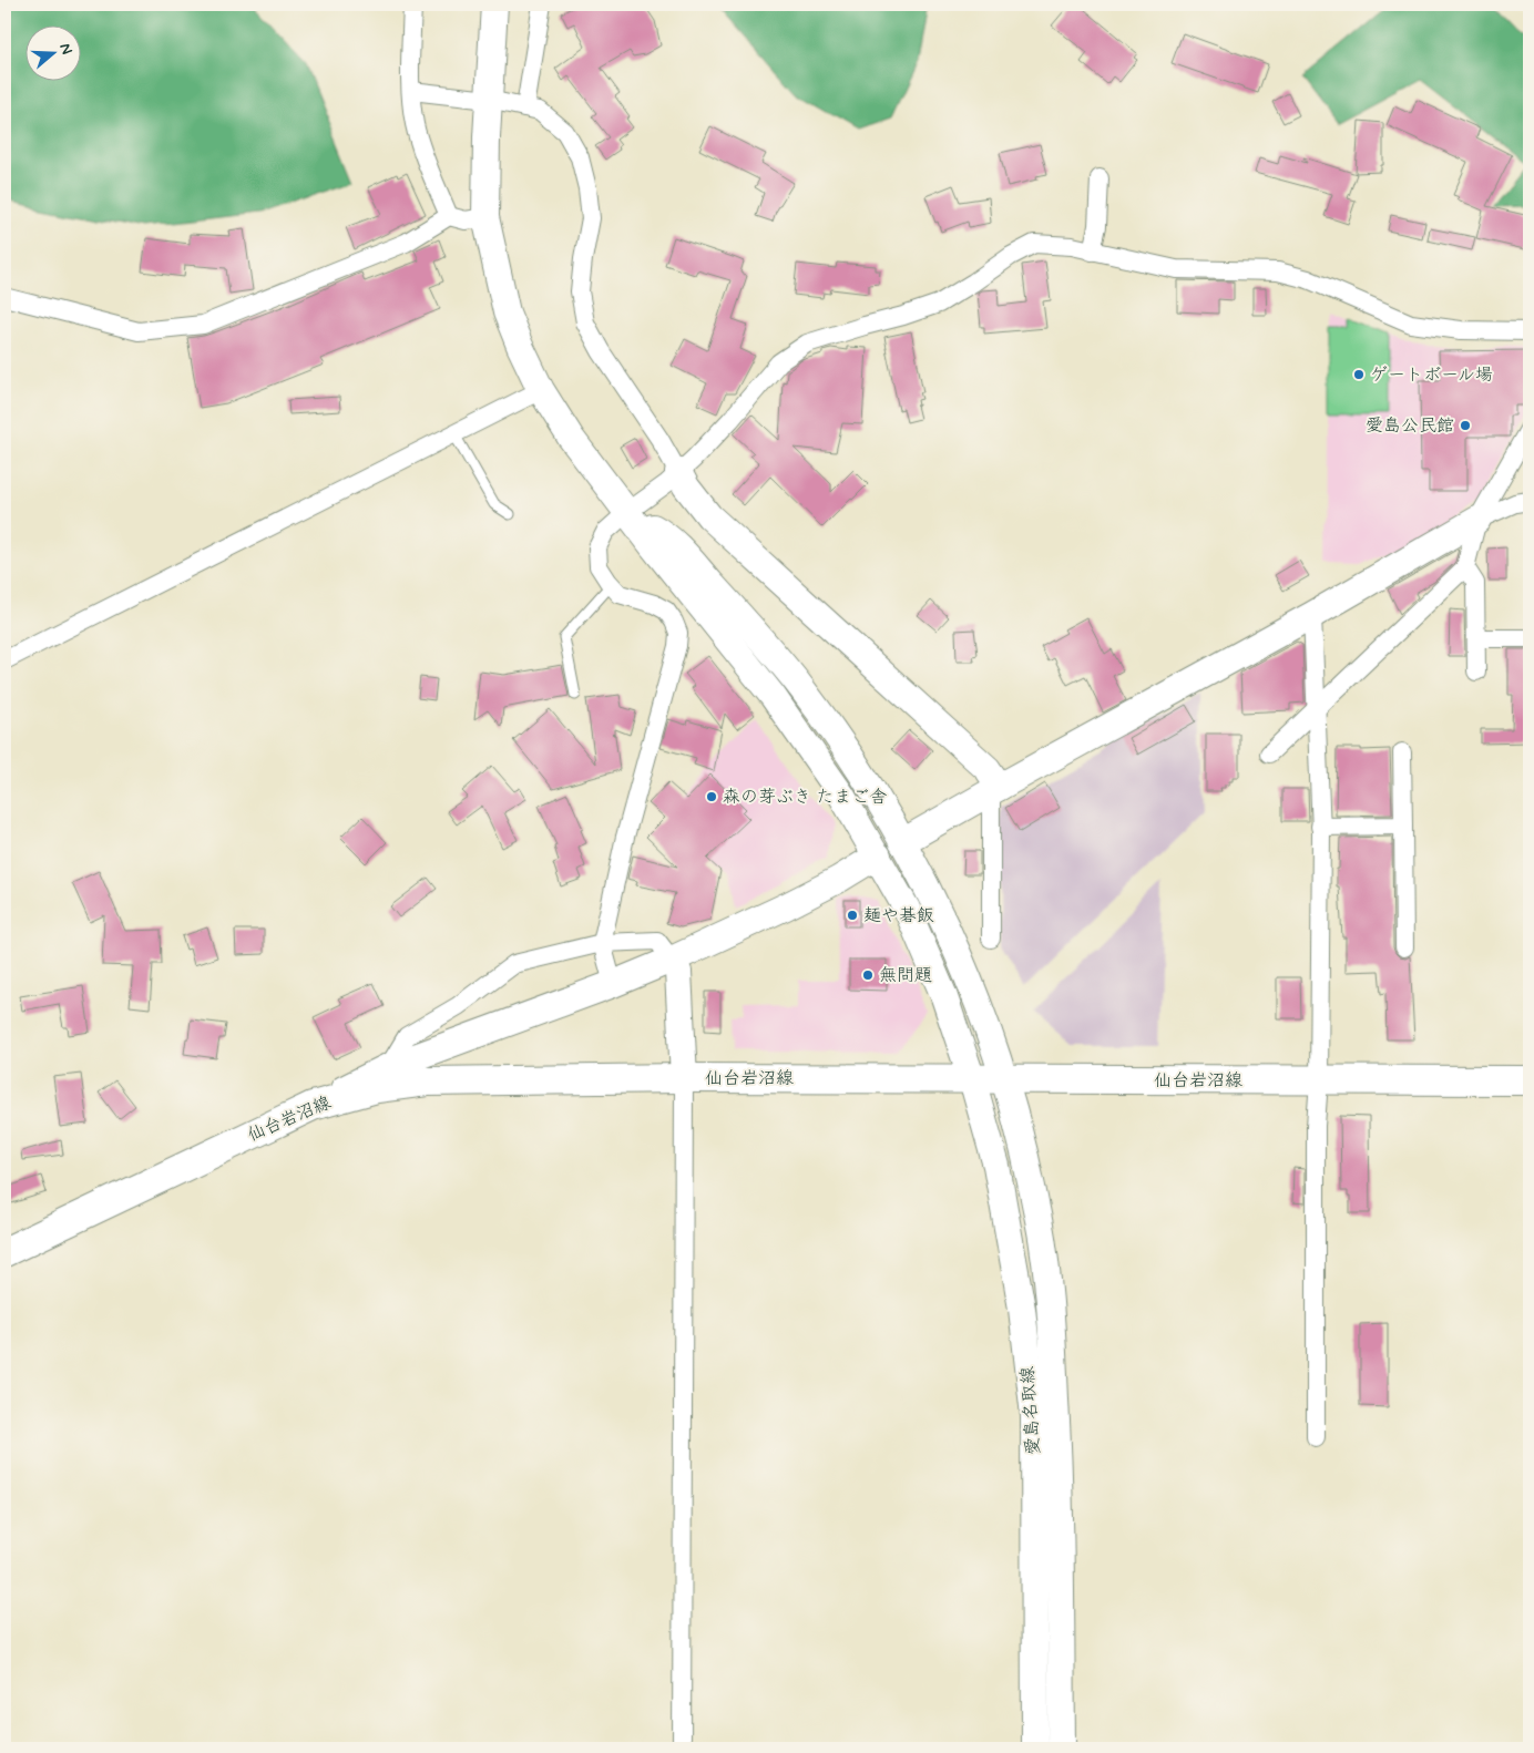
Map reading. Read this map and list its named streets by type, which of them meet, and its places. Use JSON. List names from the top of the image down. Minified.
{"streets":{"main road":["仙台岩沼線"],"street":["愛島名取線"]},"crossings":[["仙台岩沼線","愛島名取線"]],"places":["ゲートボール場","愛島公民館","森の芽ぶき たまご舎","麺や碁飯","無問題"],"north":"right"}
